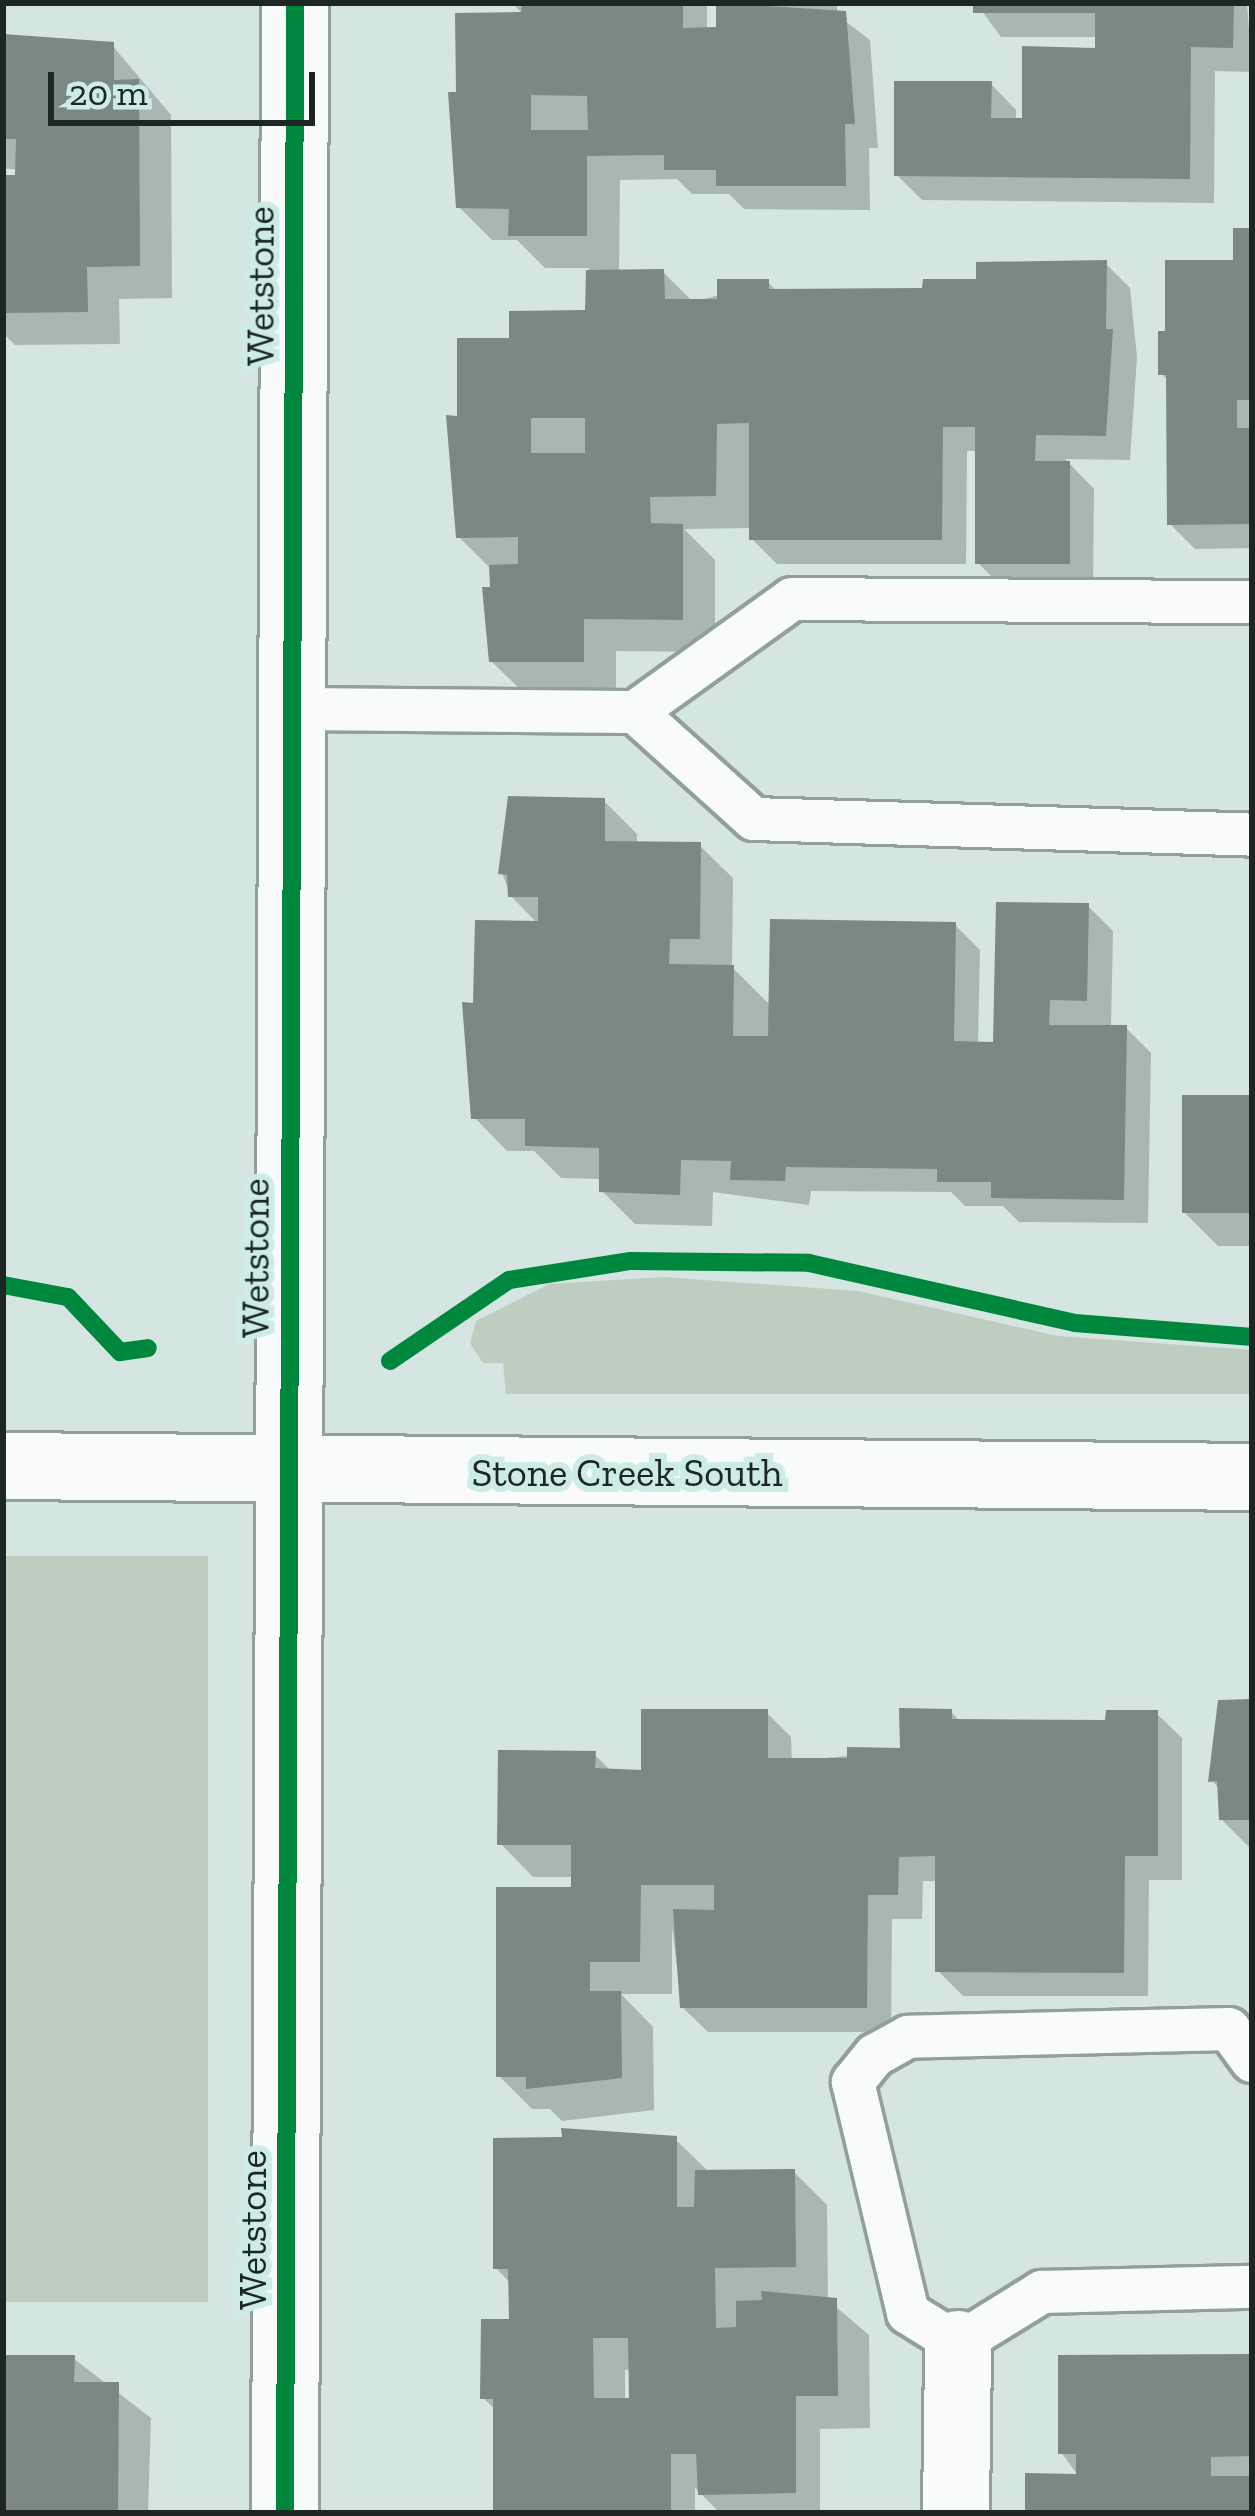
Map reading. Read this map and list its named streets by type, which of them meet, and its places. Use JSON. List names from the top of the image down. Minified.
{"streets":{"street":["Wetstone","Stone Creek South"]},"crossings":[["Wetstone","Stone Creek South"]],"scale_bar":"20 m"}
